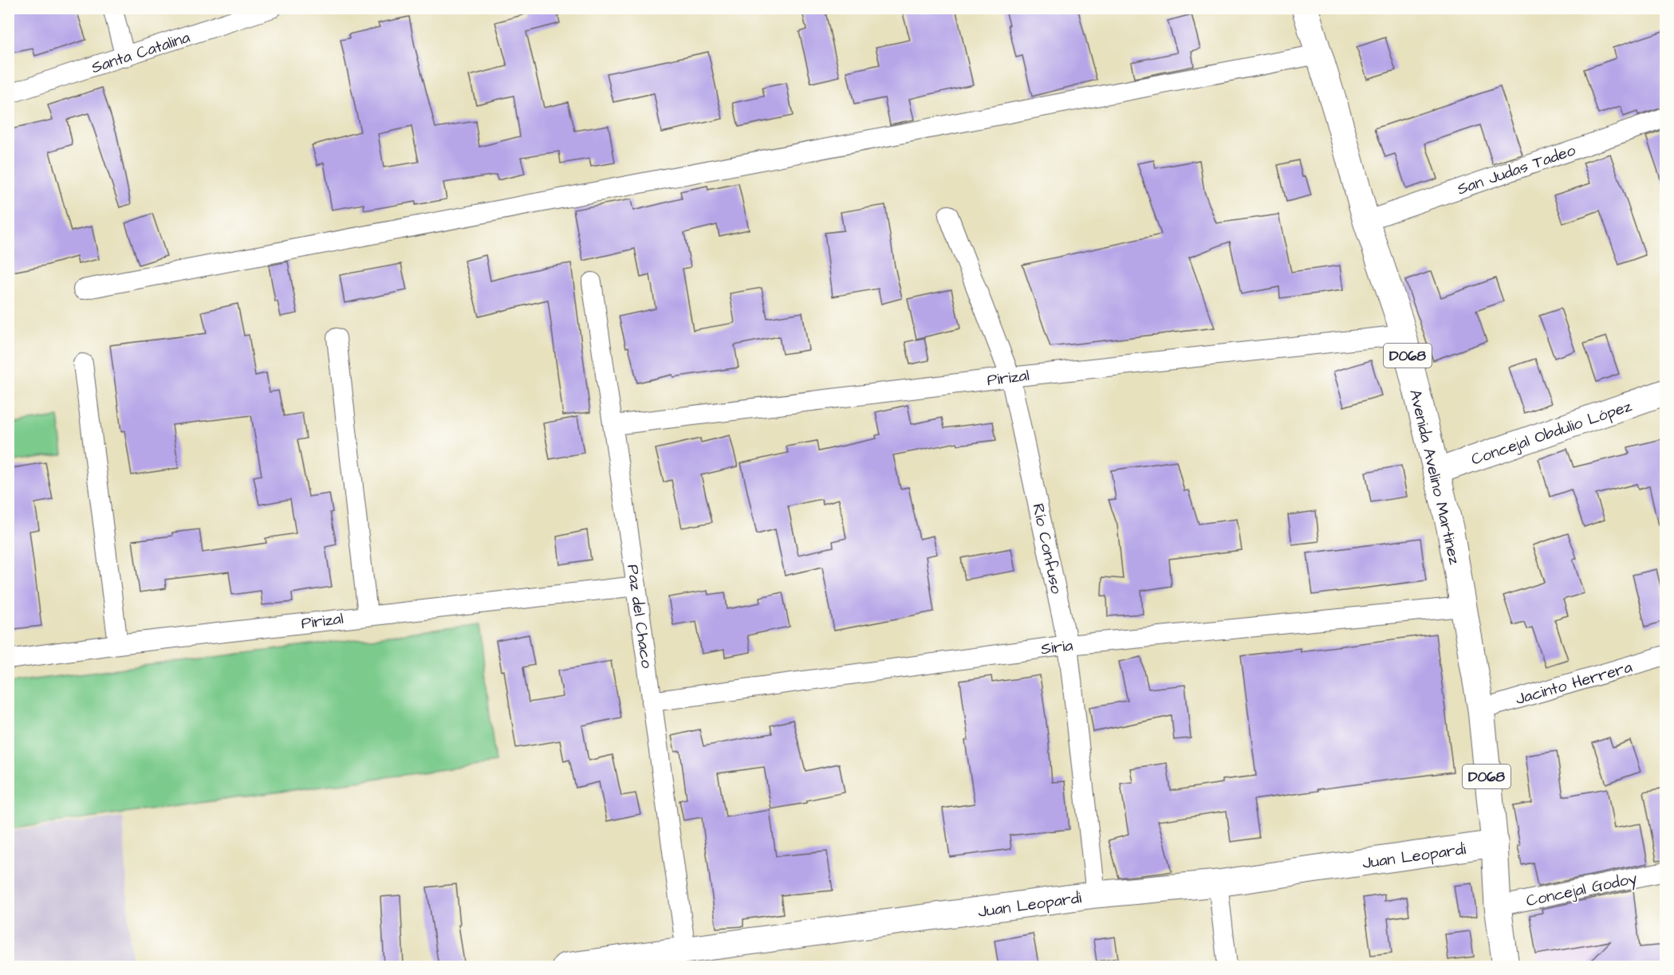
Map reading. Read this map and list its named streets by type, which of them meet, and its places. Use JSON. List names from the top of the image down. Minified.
{"streets":{"main road":["D068","Avenida Avelino Martinez","Juan Leopardi"],"street":["Santa Catalina","San Judas Tadeo","Pirizal","Concejal Obdulio López","Río Confuso","Paz del Chaco","Siria","Jacinto Herrera","Concejal Godoy"]},"crossings":[["San Judas Tadeo","Avenida Avelino Martinez"],["D068","Avenida Avelino Martinez"],["D068","Juan Leopardi"],["D068","Concejal Godoy"],["Pirizal","Avenida Avelino Martinez"],["Pirizal","Río Confuso"],["Pirizal","Paz del Chaco"],["Concejal Obdulio López","Avenida Avelino Martinez"],["Avenida Avelino Martinez","Siria"],["Avenida Avelino Martinez","Jacinto Herrera"],["Avenida Avelino Martinez","Juan Leopardi"],["Río Confuso","Siria"],["Río Confuso","Juan Leopardi"],["Paz del Chaco","Siria"],["Paz del Chaco","Juan Leopardi"]]}
